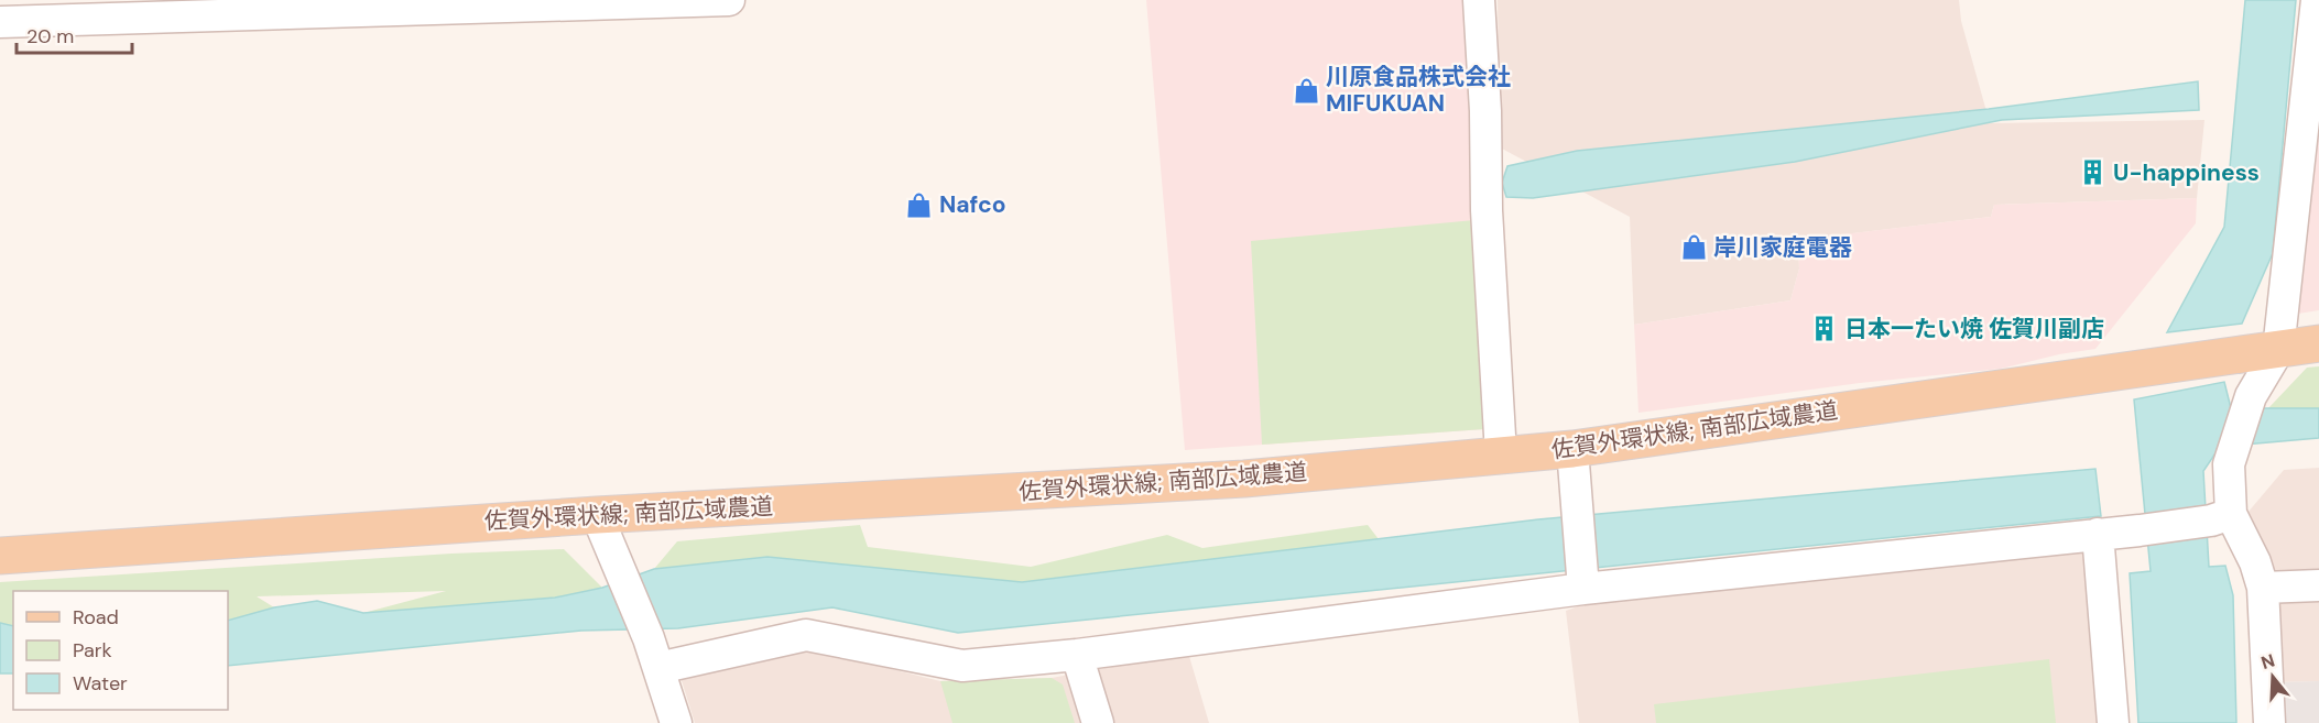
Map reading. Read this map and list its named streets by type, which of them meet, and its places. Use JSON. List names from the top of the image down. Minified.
{"streets":{"main road":["佐賀外環状線; 南部広域農道"]},"places":{"shop":["川原食品株式会社 MIFUKUAN","Nafco","岸川家庭電器"],"building":["U-happiness","日本一たい焼 佐賀川副店"]},"legend":["Road","Park","Water"],"scale_bar":"20 m","north":"top"}
